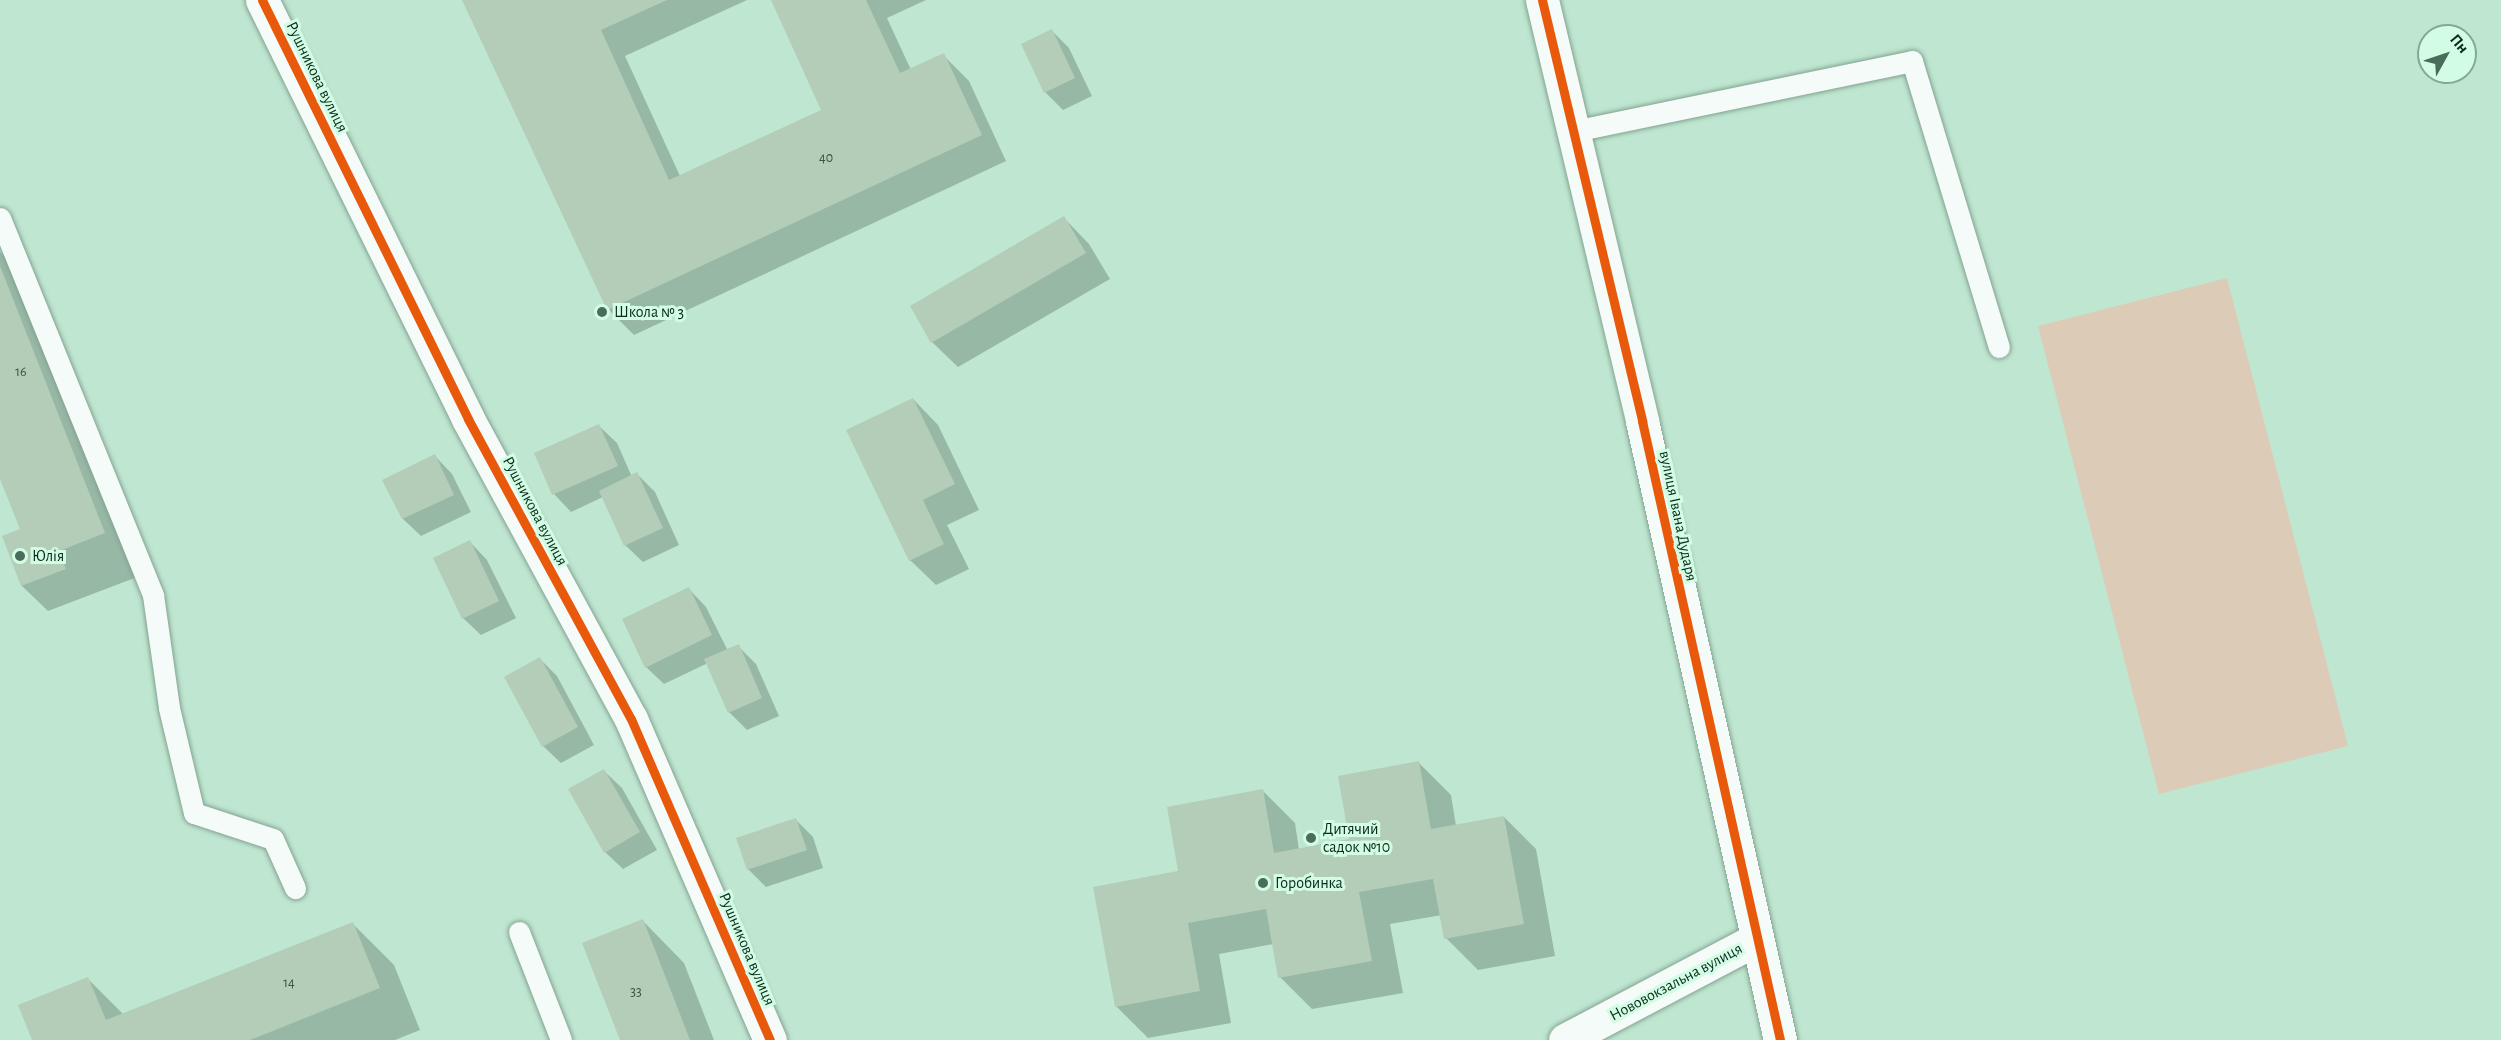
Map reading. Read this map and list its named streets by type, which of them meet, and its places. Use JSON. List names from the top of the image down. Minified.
{"streets":{"street":["Рушникова вулиця","вулиця Івана Дударя","Нововокзальна вулиця"]},"crossings":[["вулиця Івана Дударя","Нововокзальна вулиця"]],"places":["Школа № 3","Юлія","Дитячий садок №10","Горобинка"],"house_numbers":["40","16","14","33"],"north":"top right"}
